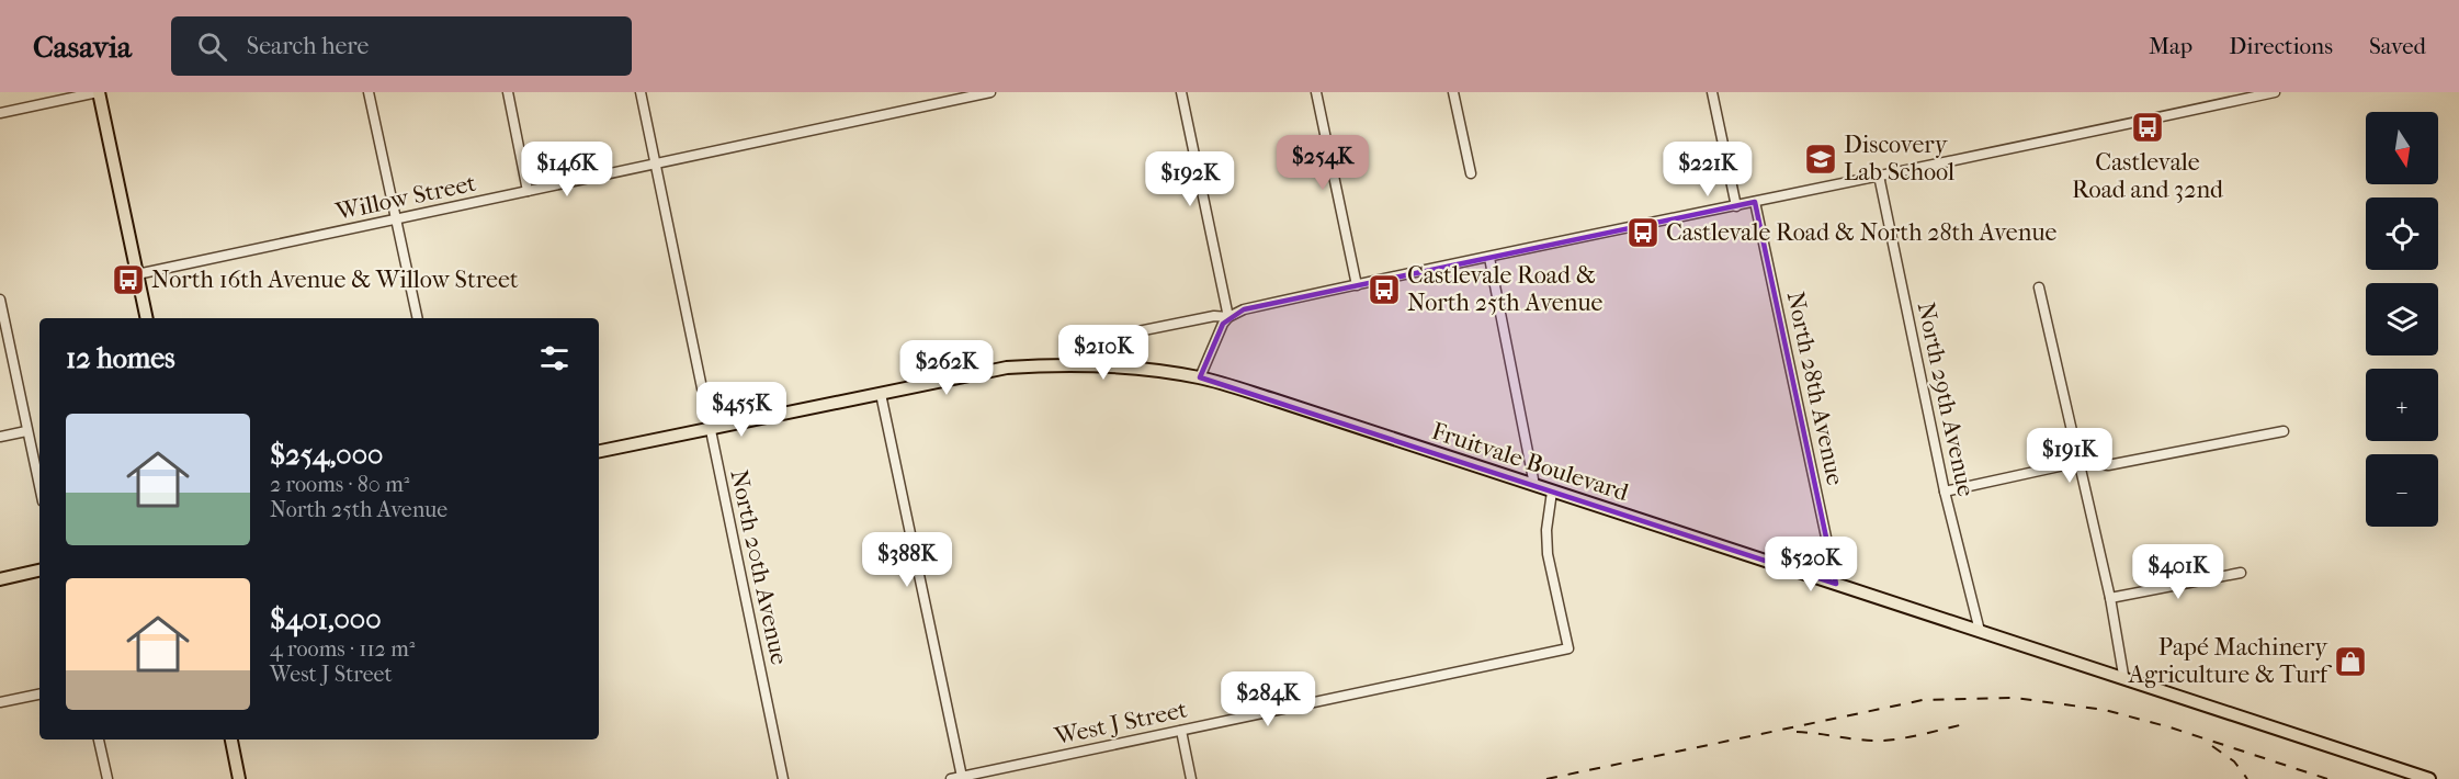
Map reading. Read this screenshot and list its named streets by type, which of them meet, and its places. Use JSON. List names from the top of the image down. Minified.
{"streets":{"main road":["Fruitvale Boulevard"],"street":["Willow Street","North 28th Avenue","North 29th Avenue","North 20th Avenue","West J Street"]},"crossings":[["Willow Street","North 20th Avenue"],["North 28th Avenue","Fruitvale Boulevard"],["North 29th Avenue","Fruitvale Boulevard"],["Fruitvale Boulevard","North 20th Avenue"],["Fruitvale Boulevard","West J Street"]],"places":{"bus stop":["Castlevale Road and 32nd","Castlevale Road & North 28th Avenue","North 16th Avenue & Willow Street","Castlevale Road & North 25th Avenue"],"school or university":["Discovery Lab School"],"shop":["Papé Machinery Agriculture & Turf"]},"north":"bottom","page":{"header":"Casavia","search":"Search here","nav":["Map","Directions","Saved"],"map_buttons":["+","−"],"price":["$254K","$146K","$221K","$192K","$210K","$262K","$455K","$191K","$388K","$520K","$401K","$284K"],"heading":"12 homes","list":[{"name":"$254,000","note":"2 rooms · 80 m² · North 25th Avenue"},{"name":"$401,000","note":"4 rooms · 112 m² · West J Street"}]}}
